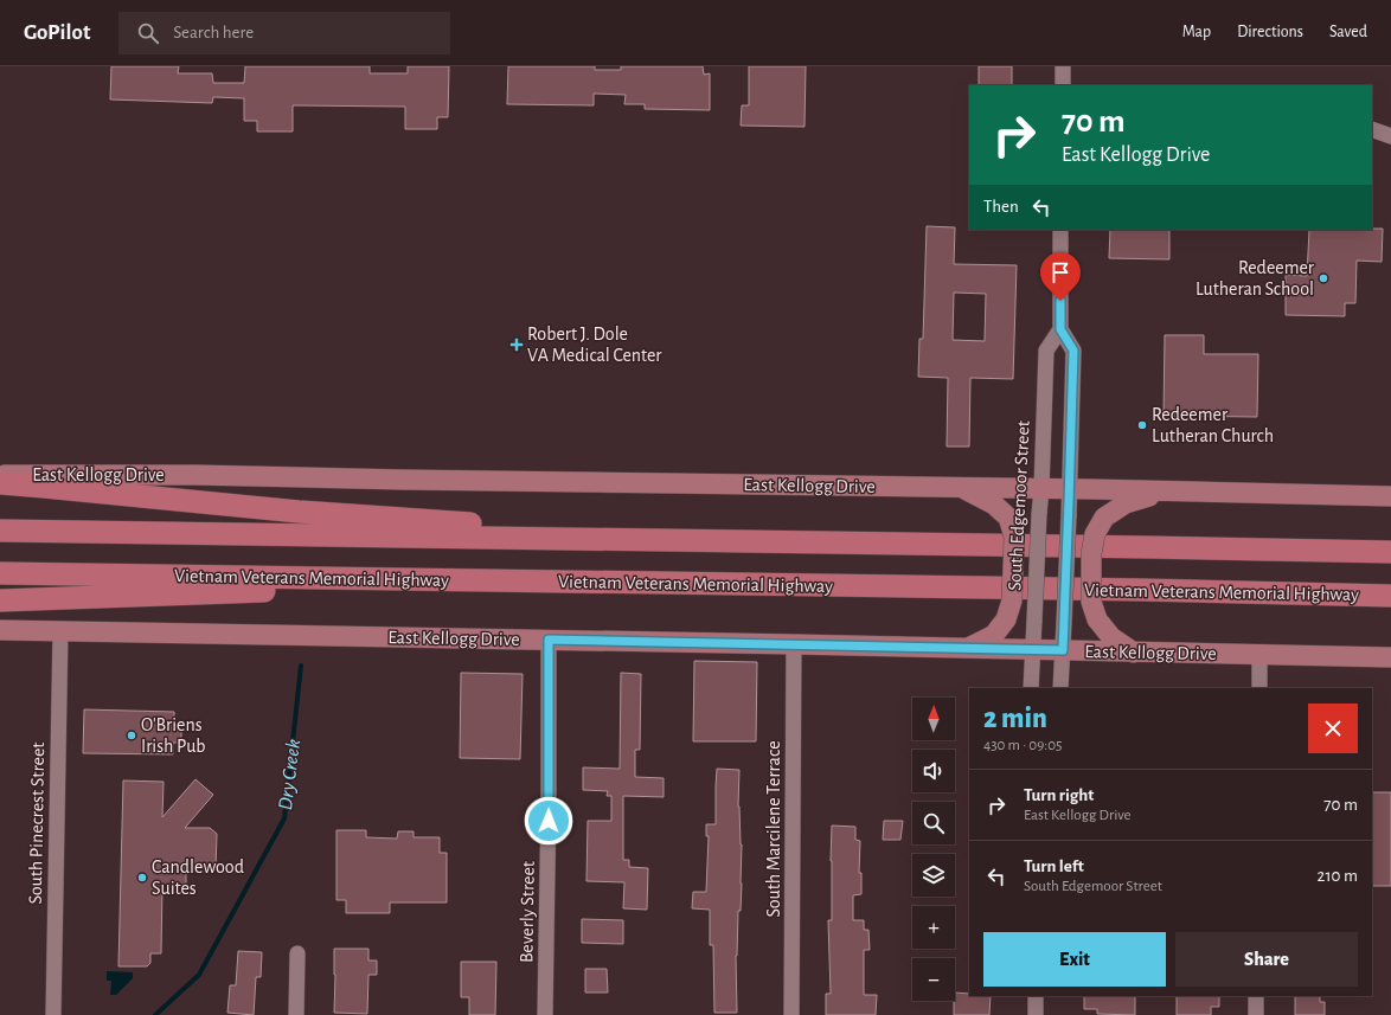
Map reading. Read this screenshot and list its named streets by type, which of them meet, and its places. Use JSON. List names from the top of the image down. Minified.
{"streets":{"highway":["Vietnam Veterans Memorial Highway"],"main road":["East Kellogg Drive"],"street":["South Edgemoor Street","South Pinecrest Street","South Marcilene Terrace","Beverly Street"]},"crossings":[["East Kellogg Drive","South Edgemoor Street"],["East Kellogg Drive","South Pinecrest Street"],["East Kellogg Drive","South Marcilene Terrace"],["East Kellogg Drive","Beverly Street"]],"water":["Dry Creek"],"places":{"other":["Redeemer Lutheran School","Redeemer Lutheran Church","O'Briens Irish Pub","Candlewood Suites"],"health":["Robert J. Dole VA Medical Center"]},"north":"top","page":{"header":"GoPilot","search":"Search here","nav":["Map","Directions","Saved"],"turn":["70 m","East Kellogg Drive"],"then":"Then","heading":["2 min","430 m · 09:05"],"map_buttons":["+","−"],"list":[{"name":"Turn right","note":"East Kellogg Drive","value":"70 m"},{"name":"Turn left","note":"South Edgemoor Street","value":"210 m"}],"buttons":["Exit","Share"]}}
